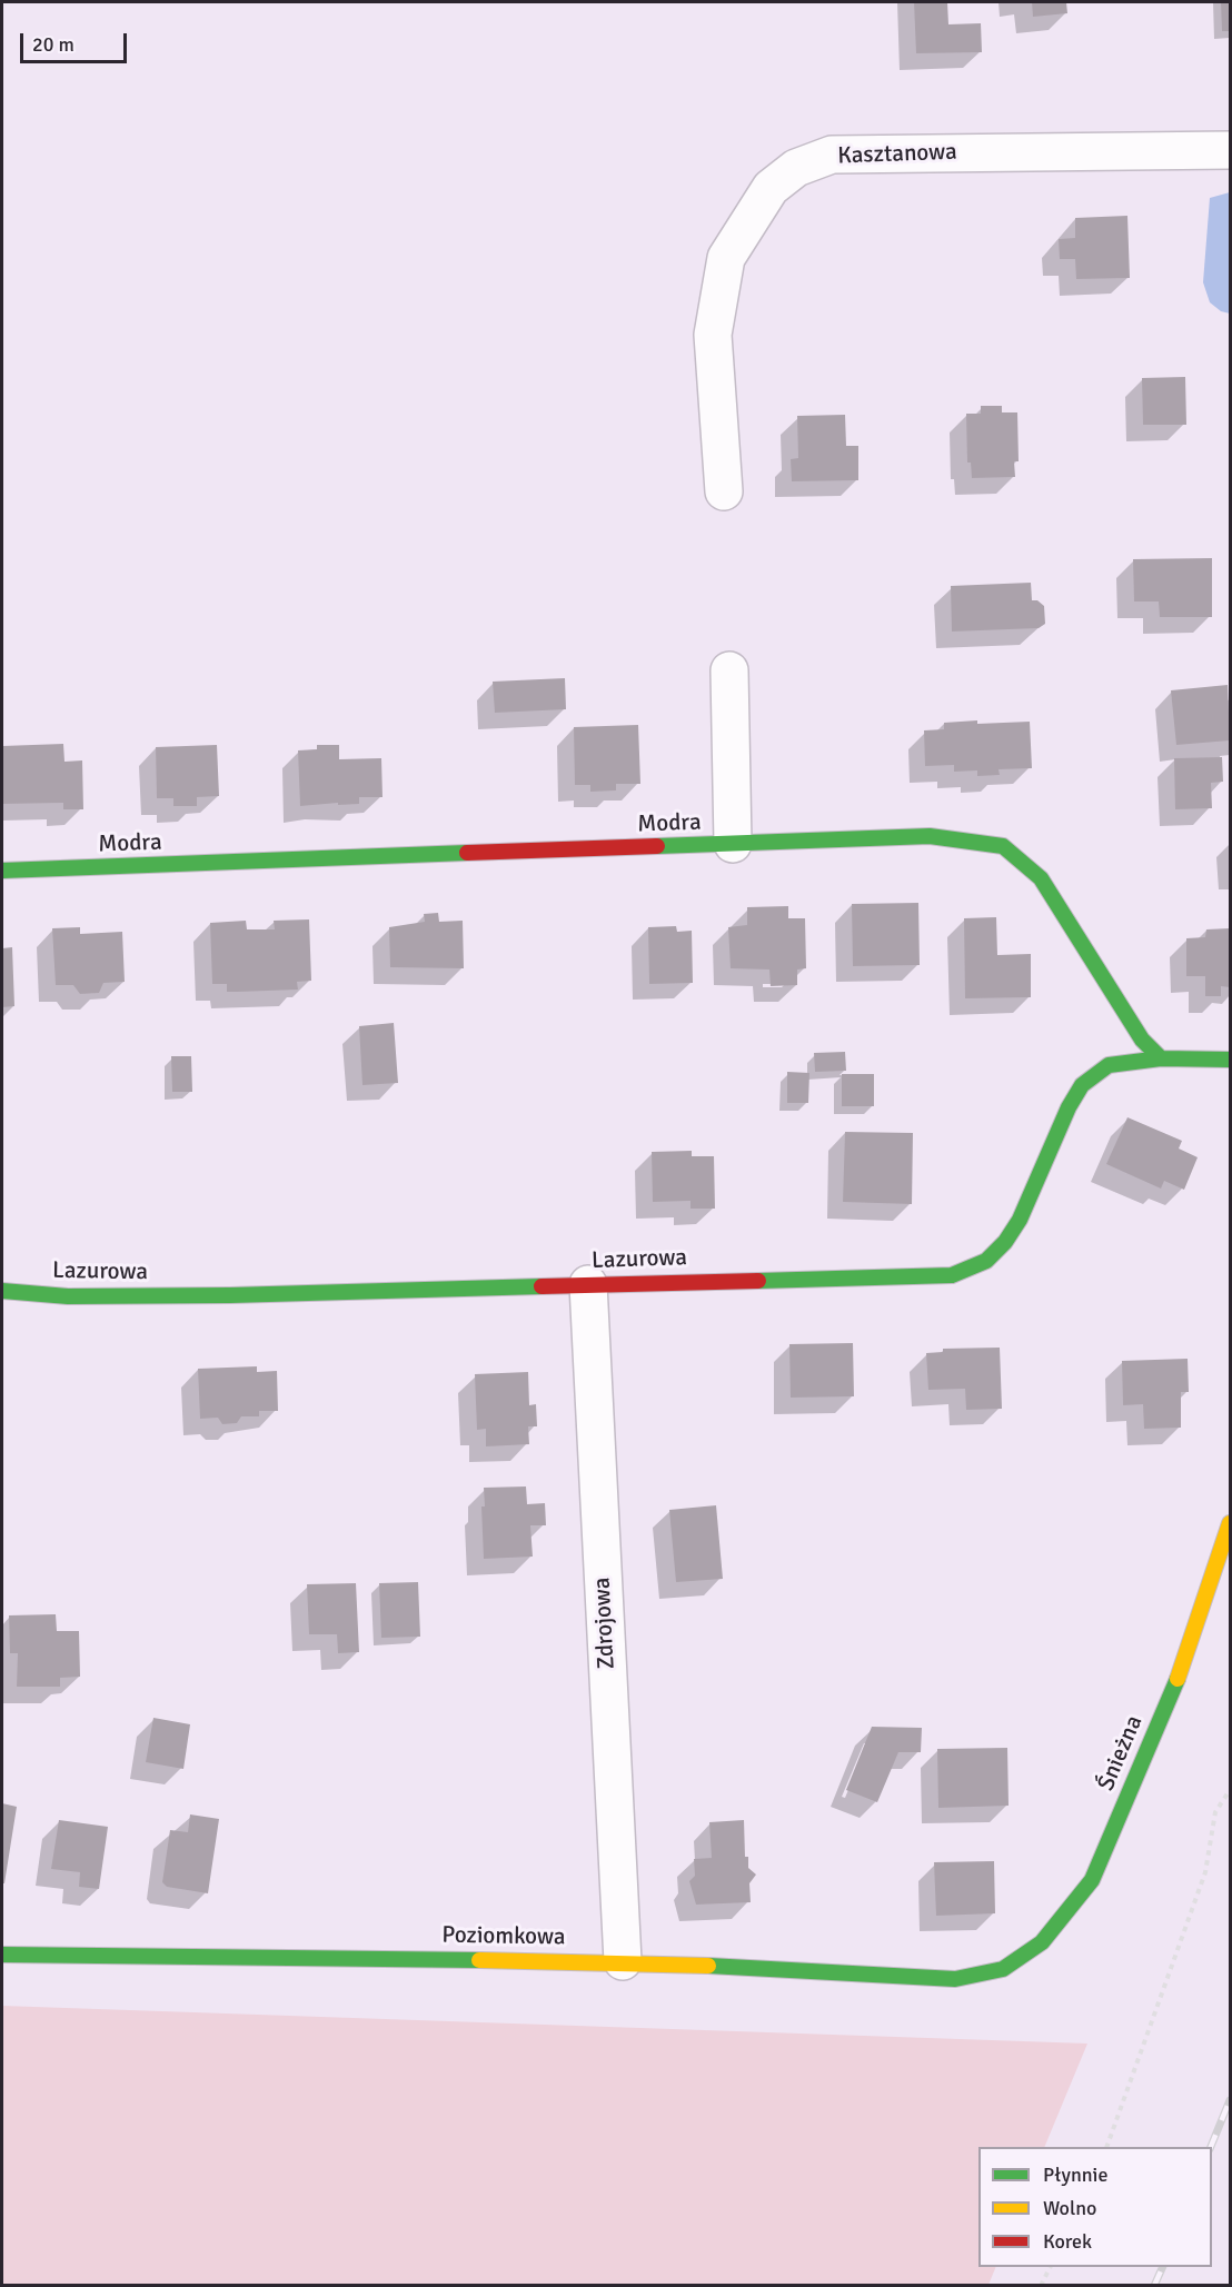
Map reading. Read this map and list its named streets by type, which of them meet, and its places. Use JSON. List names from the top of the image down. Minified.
{"streets":{"street":["Kasztanowa","Modra","Lazurowa","Zdrojowa","Śnieżna","Poziomkowa"]},"crossings":[["Modra","Lazurowa"],["Lazurowa","Zdrojowa"],["Zdrojowa","Poziomkowa"],["Śnieżna","Poziomkowa"]],"legend":["Płynnie","Wolno","Korek"],"scale_bar":"20 m"}
